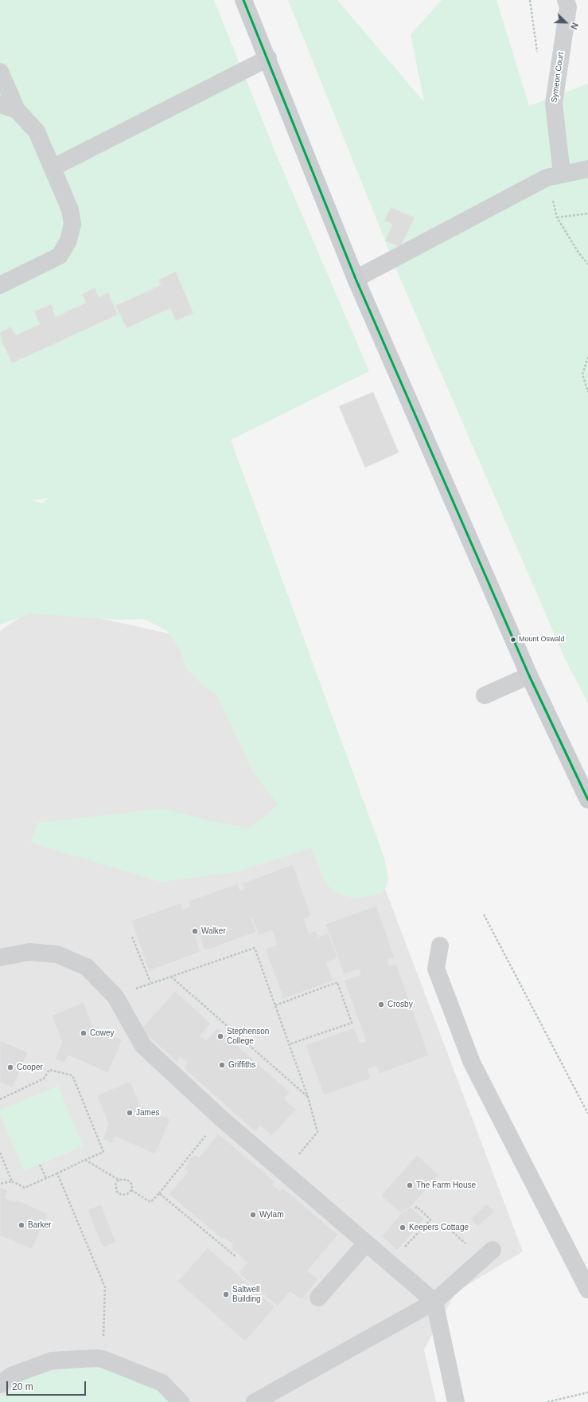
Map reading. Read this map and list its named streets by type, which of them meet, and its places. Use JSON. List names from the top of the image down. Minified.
{"streets":{"street":["Symeon Court"]},"places":["Mount Oswald","Walker","Crosby","Cowey","Stephenson College","Griffiths","Cooper","James","The Farm House","Wylam","Barker","Keepers Cottage","Saltwell Building"],"scale_bar":"20 m","north":"bottom right"}
